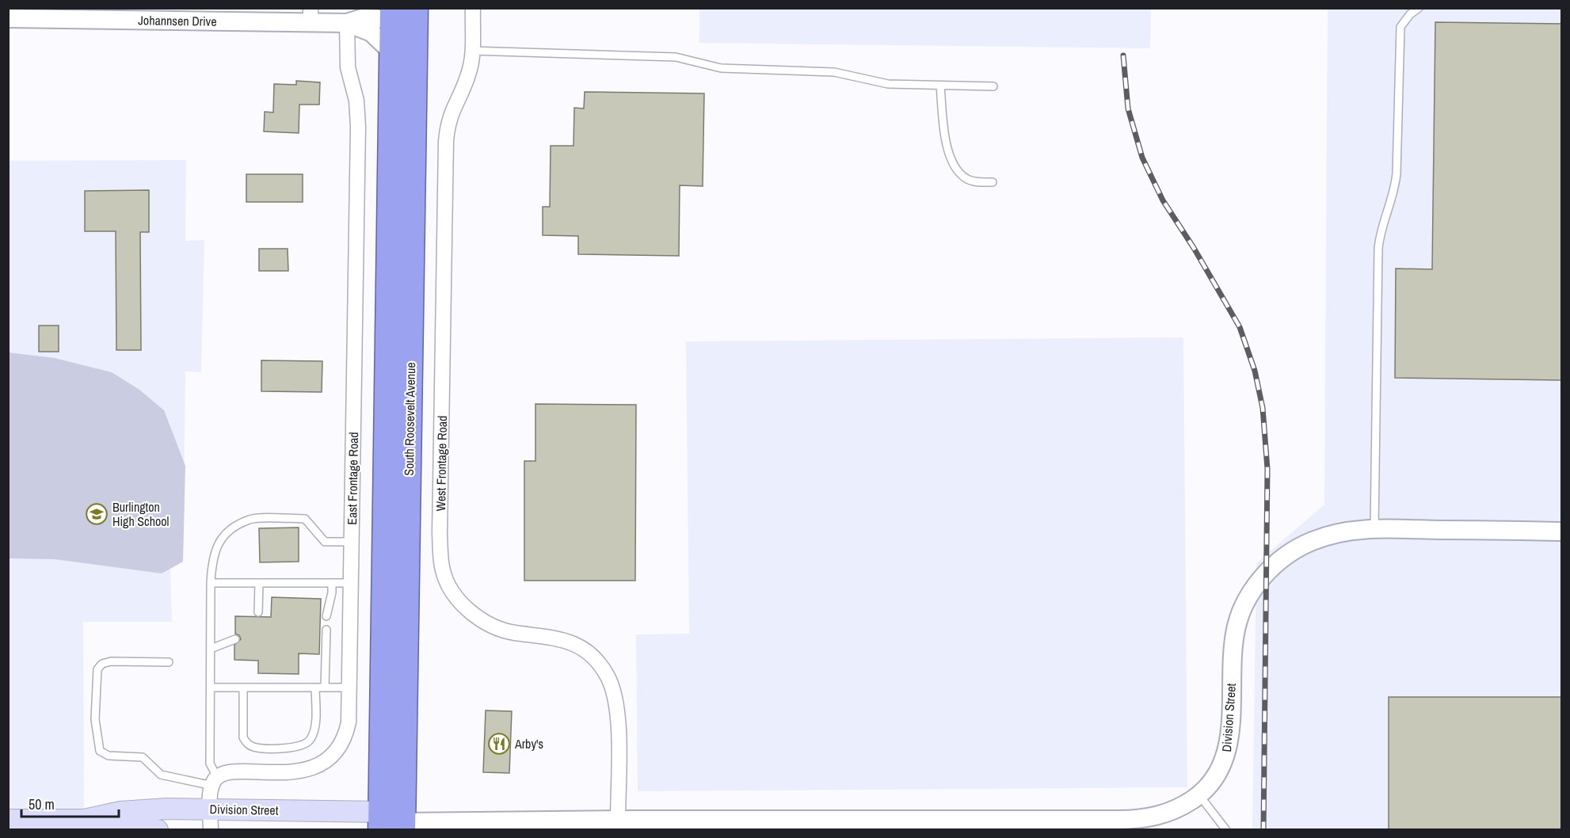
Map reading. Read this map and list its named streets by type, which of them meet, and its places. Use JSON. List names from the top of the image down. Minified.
{"streets":{"highway":["South Roosevelt Avenue"],"main road":["Division Street"],"street":["Johannsen Drive","West Frontage Road","East Frontage Road"]},"crossings":[["Johannsen Drive","South Roosevelt Avenue"],["Johannsen Drive","East Frontage Road"],["South Roosevelt Avenue","Division Street"],["West Frontage Road","Division Street"]],"places":{"school or university":["Burlington High School"],"restaurant":["Arby's"]},"scale_bar":"50 m"}
